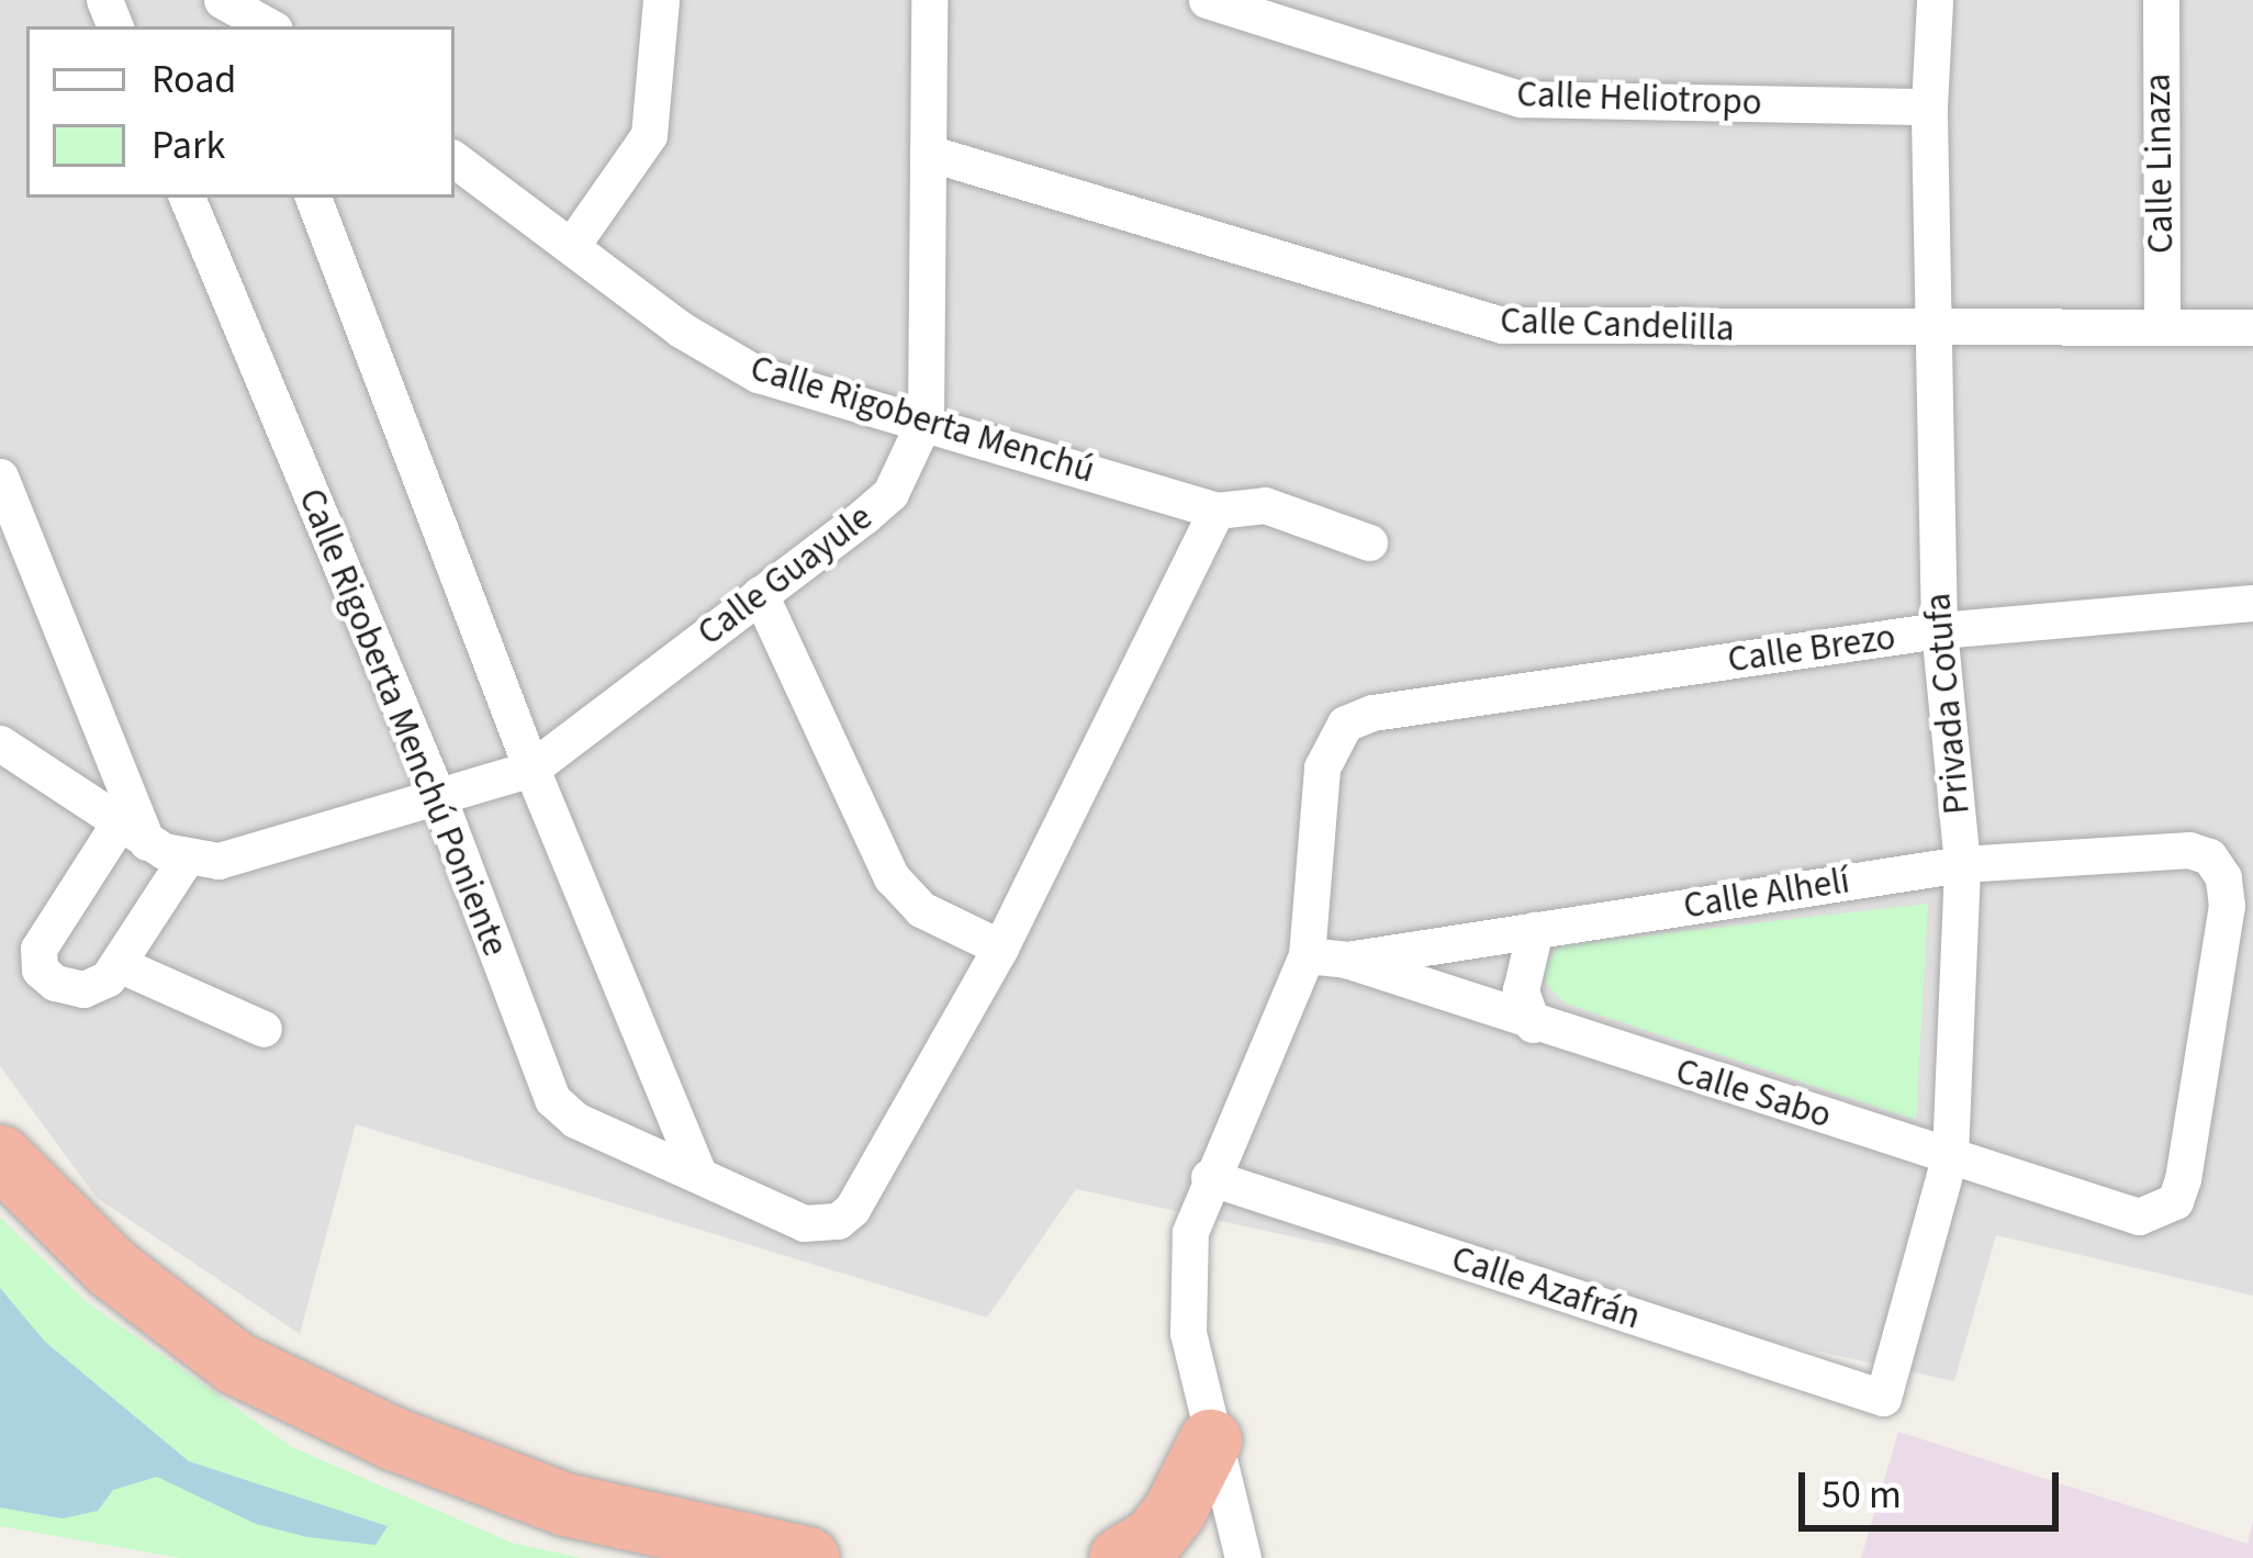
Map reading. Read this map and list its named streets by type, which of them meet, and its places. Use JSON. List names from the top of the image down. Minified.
{"streets":{"street":["Calle Heliotropo","Calle Linaza","Calle Candelilla","Calle Rigoberta Menchú","Calle Guayule","Calle Brezo","Privada Cotufa","Calle Rigoberta Menchú Poniente","Calle Alhelí","Calle Sabo","Calle Azafrán"]},"crossings":[["Calle Heliotropo","Privada Cotufa"],["Calle Linaza","Calle Candelilla"],["Calle Candelilla","Calle Guayule"],["Calle Candelilla","Privada Cotufa"],["Calle Rigoberta Menchú","Calle Guayule"],["Calle Rigoberta Menchú","Calle Rigoberta Menchú Poniente"],["Calle Guayule","Calle Rigoberta Menchú Poniente"],["Calle Brezo","Privada Cotufa"],["Calle Brezo","Calle Sabo"],["Privada Cotufa","Calle Alhelí"],["Privada Cotufa","Calle Sabo"],["Privada Cotufa","Calle Azafrán"],["Calle Alhelí","Calle Sabo"]],"legend":["Road","Park"],"scale_bar":"50 m"}
